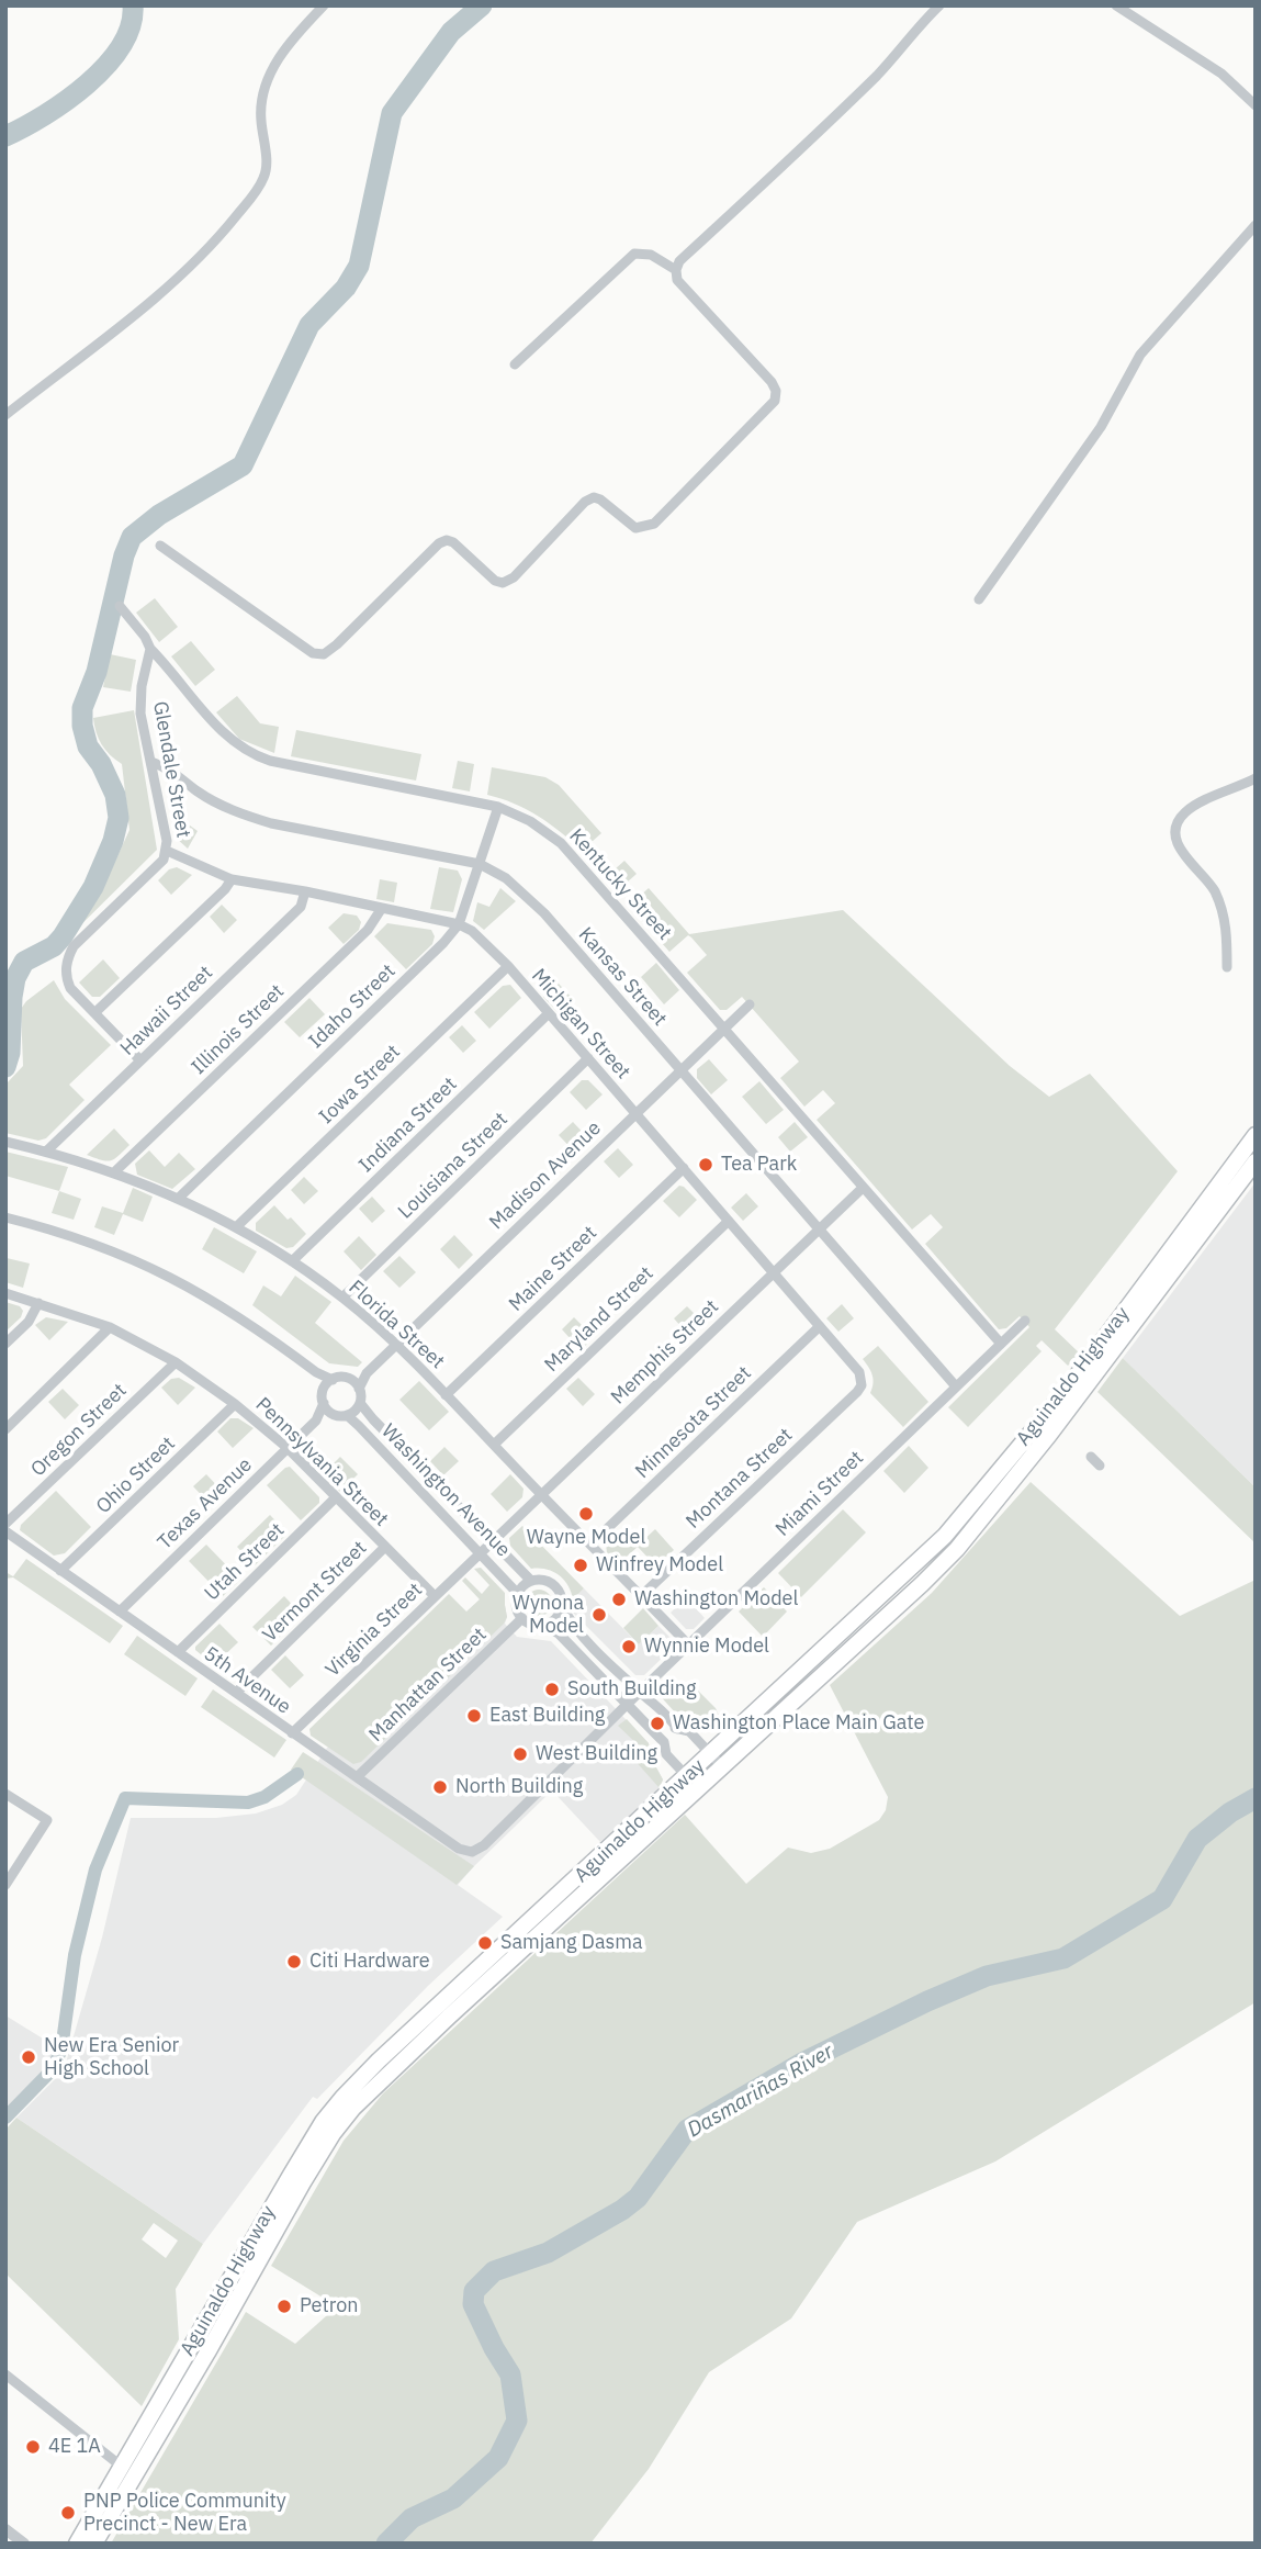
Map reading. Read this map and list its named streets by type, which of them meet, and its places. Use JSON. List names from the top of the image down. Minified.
{"streets":{"main road":["Aguinaldo Highway"],"street":["Glendale Street","Kentucky Street","Kansas Street","Idaho Street","Hawaii Street","Michigan Street","Illinois Street","Iowa Street","Indiana Street","Louisiana Street","Madison Avenue","Maine Street","Maryland Street","Florida Street","Memphis Street","Minnesota Street","Oregon Street","Pennsylvania Street","Ohio Street","Montana Street","Washington Avenue","Miami Street","Texas Avenue","Utah Street","Vermont Street","Virginia Street","5th Avenue","Manhattan Street"]},"crossings":[["Glendale Street","Kentucky Street"],["Glendale Street","Kansas Street"],["Glendale Street","Michigan Street"],["Kentucky Street","Idaho Street"],["Kentucky Street","Madison Avenue"],["Kentucky Street","Memphis Street"],["Kentucky Street","Miami Street"],["Kansas Street","Idaho Street"],["Kansas Street","Madison Avenue"],["Kansas Street","Memphis Street"],["Kansas Street","Miami Street"],["Idaho Street","Michigan Street"],["Idaho Street","Florida Street"],["Hawaii Street","Michigan Street"],["Hawaii Street","Florida Street"],["Michigan Street","Illinois Street"],["Michigan Street","Iowa Street"],["Michigan Street","Indiana Street"],["Michigan Street","Louisiana Street"],["Michigan Street","Madison Avenue"],["Michigan Street","Maine Street"],["Michigan Street","Maryland Street"],["Michigan Street","Memphis Street"],["Michigan Street","Minnesota Street"],["Michigan Street","Montana Street"],["Illinois Street","Florida Street"],["Iowa Street","Florida Street"],["Indiana Street","Florida Street"],["Louisiana Street","Florida Street"],["Madison Avenue","Florida Street"],["Madison Avenue","Washington Avenue"],["Madison Avenue","Texas Avenue"],["Maine Street","Florida Street"],["Maryland Street","Florida Street"],["Florida Street","Memphis Street"],["Florida Street","Minnesota Street"],["Florida Street","Montana Street"],["Florida Street","Miami Street"],["Memphis Street","Washington Avenue"],["Memphis Street","Virginia Street"],["Oregon Street","Pennsylvania Street"],["Pennsylvania Street","Ohio Street"],["Pennsylvania Street","Texas Avenue"],["Pennsylvania Street","Utah Street"],["Pennsylvania Street","Vermont Street"],["Pennsylvania Street","Virginia Street"],["Ohio Street","5th Avenue"],["Washington Avenue","Texas Avenue"],["Washington Avenue","Virginia Street"],["Washington Avenue","Manhattan Street"],["Miami Street","5th Avenue"],["Texas Avenue","5th Avenue"],["Utah Street","5th Avenue"],["Vermont Street","5th Avenue"],["Virginia Street","5th Avenue"],["5th Avenue","Manhattan Street"]],"water":["Dasmariñas River"],"places":["Tea Park","Wayne Model","Winfrey Model","Washington Model","Wynona Model","Wynnie Model","South Building","East Building","Washington Place Main Gate","West Building","North Building","Samjang Dasma","Citi Hardware","New Era Senior High School","Petron","4E 1A","PNP Police Community Precinct - New Era"]}
